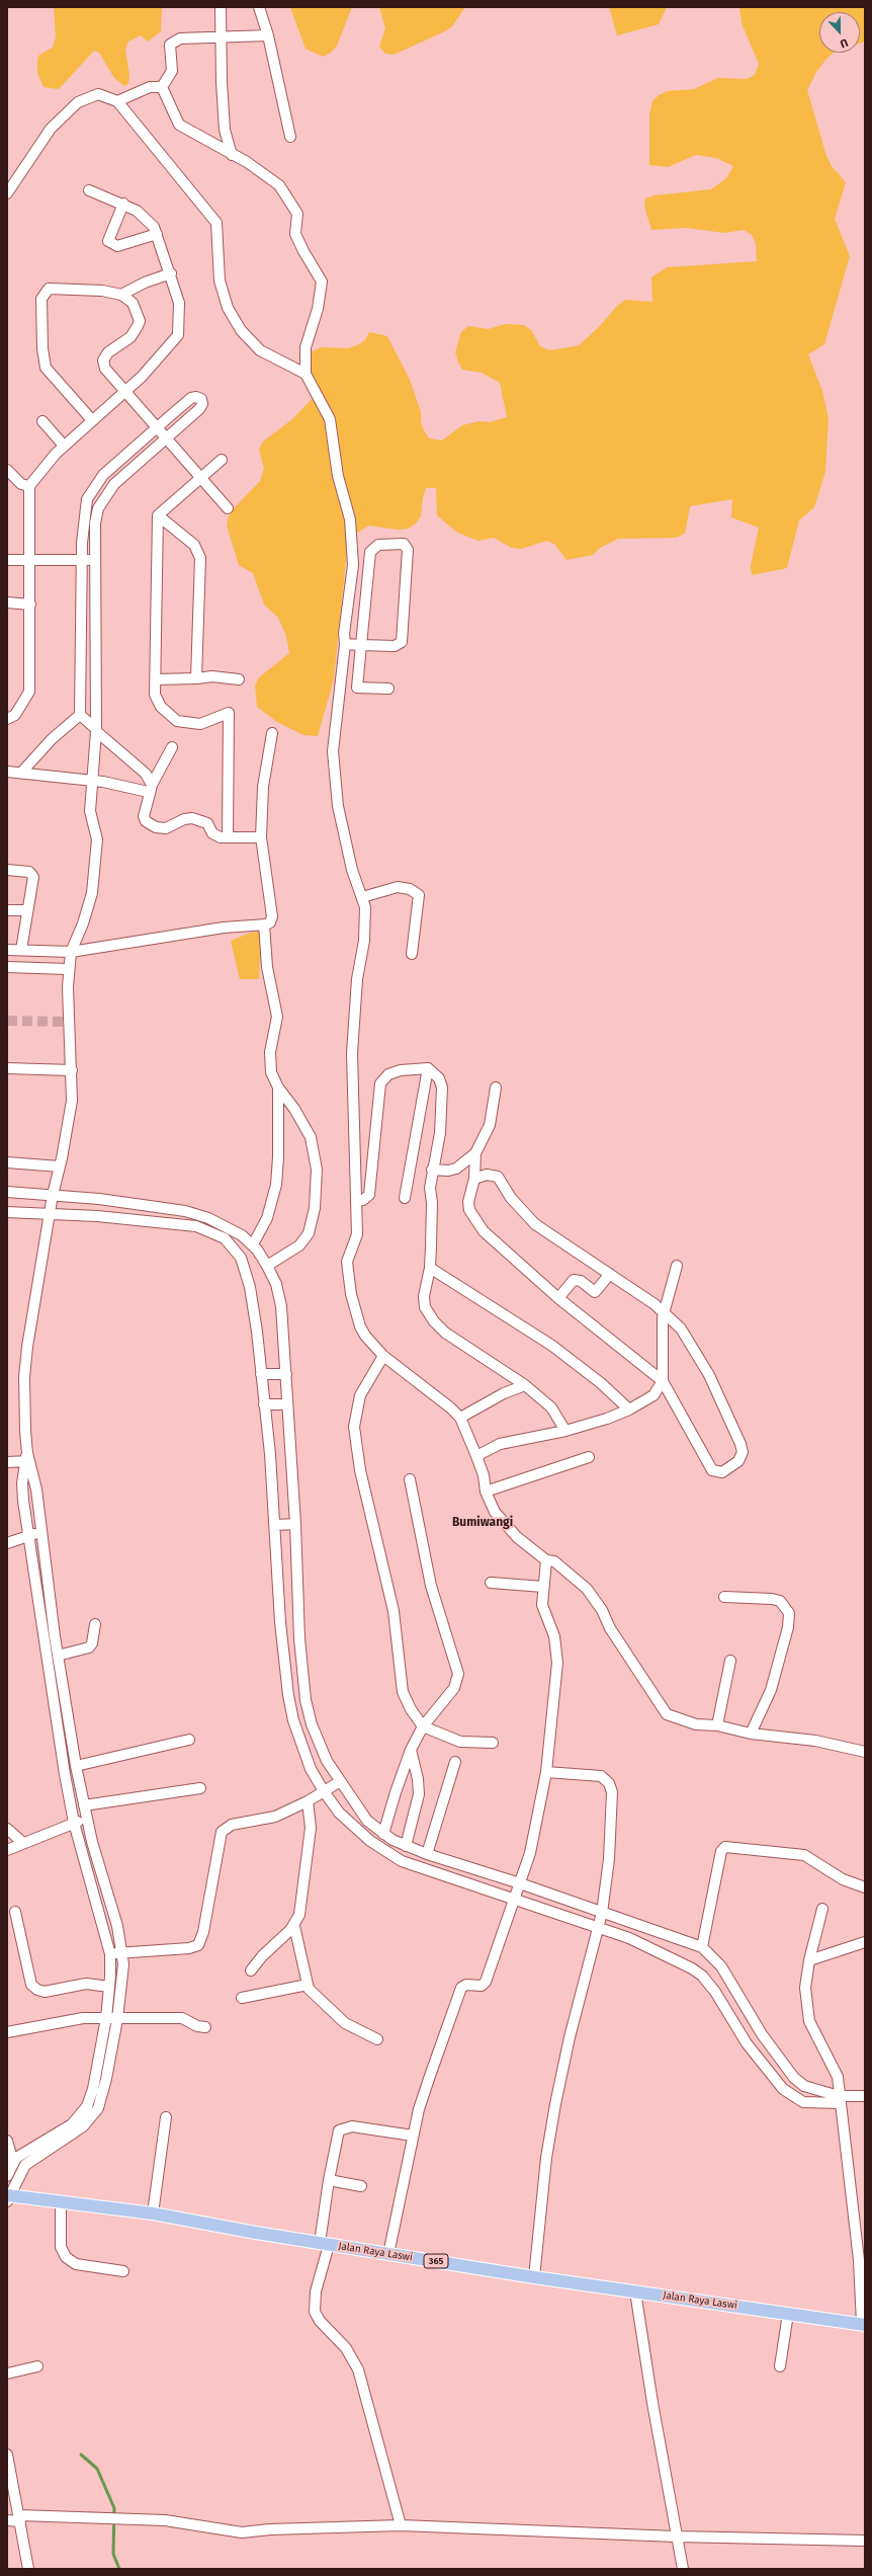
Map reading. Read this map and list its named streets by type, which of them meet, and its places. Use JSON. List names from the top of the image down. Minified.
{"streets":{"main road":["Jalan Raya Laswi","365"]},"districts":["Bumiwangi"],"north":"bottom"}
